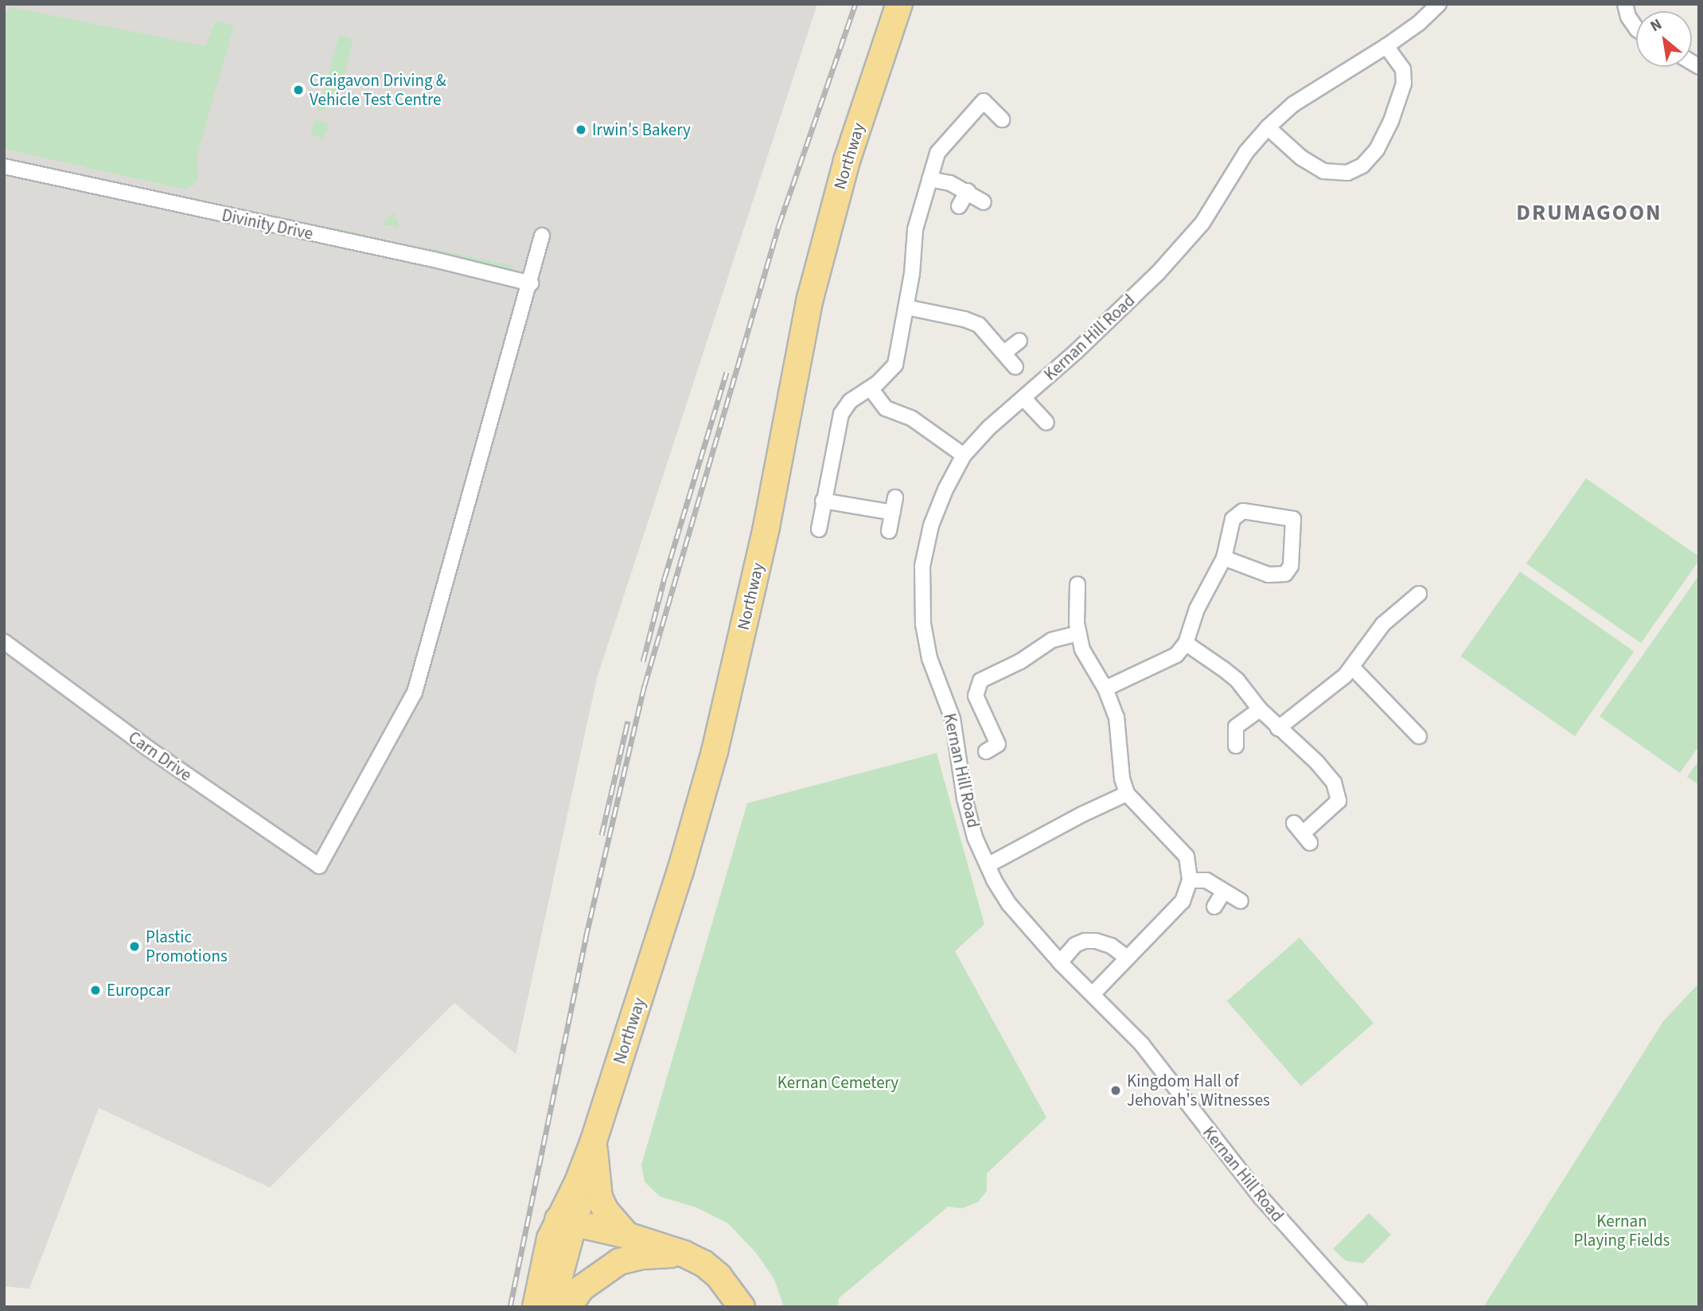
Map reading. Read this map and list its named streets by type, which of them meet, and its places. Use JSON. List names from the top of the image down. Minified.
{"streets":{"highway":["Northway"],"street":["Divinity Drive","Kernan Hill Road","Carn Drive"]},"crossings":[["Divinity Drive","Carn Drive"]],"districts":["DRUMAGOON"],"parks":["Kernan Cemetery","Kernan Playing Fields"],"places":["Craigavon Driving & Vehicle Test Centre","Irwin's Bakery","Plastic Promotions","Europcar","Kingdom Hall of Jehovah's Witnesses"],"north":"top left"}
